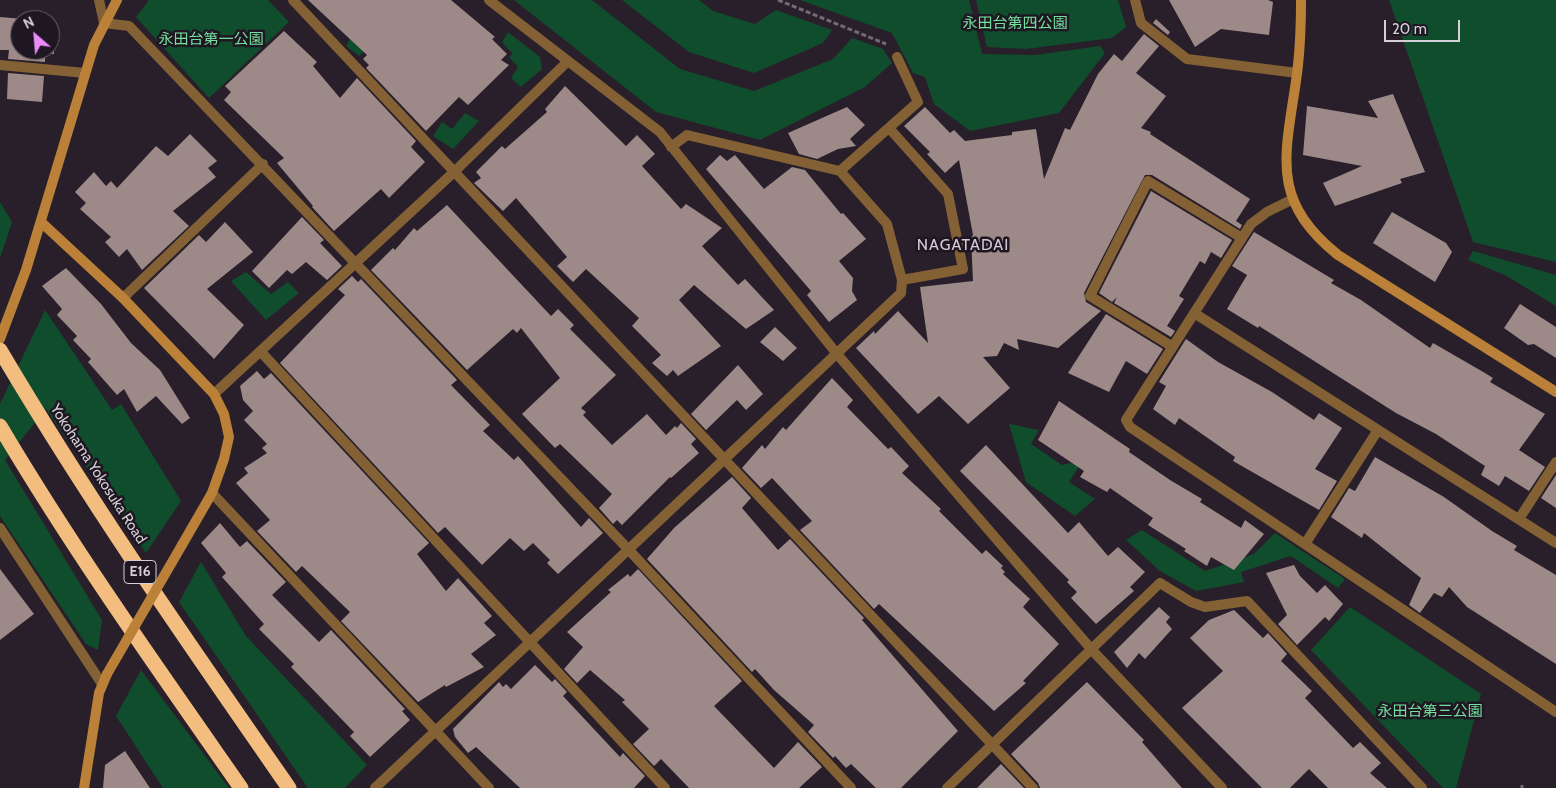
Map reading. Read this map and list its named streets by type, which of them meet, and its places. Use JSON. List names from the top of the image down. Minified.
{"streets":{"highway":["Yokohama Yokosuka Road","E16"]},"districts":["NAGATADAI"],"parks":["永田台第四公園","永田台第一公園","永田台第三公園"],"scale_bar":"20 m","north":"top left"}
